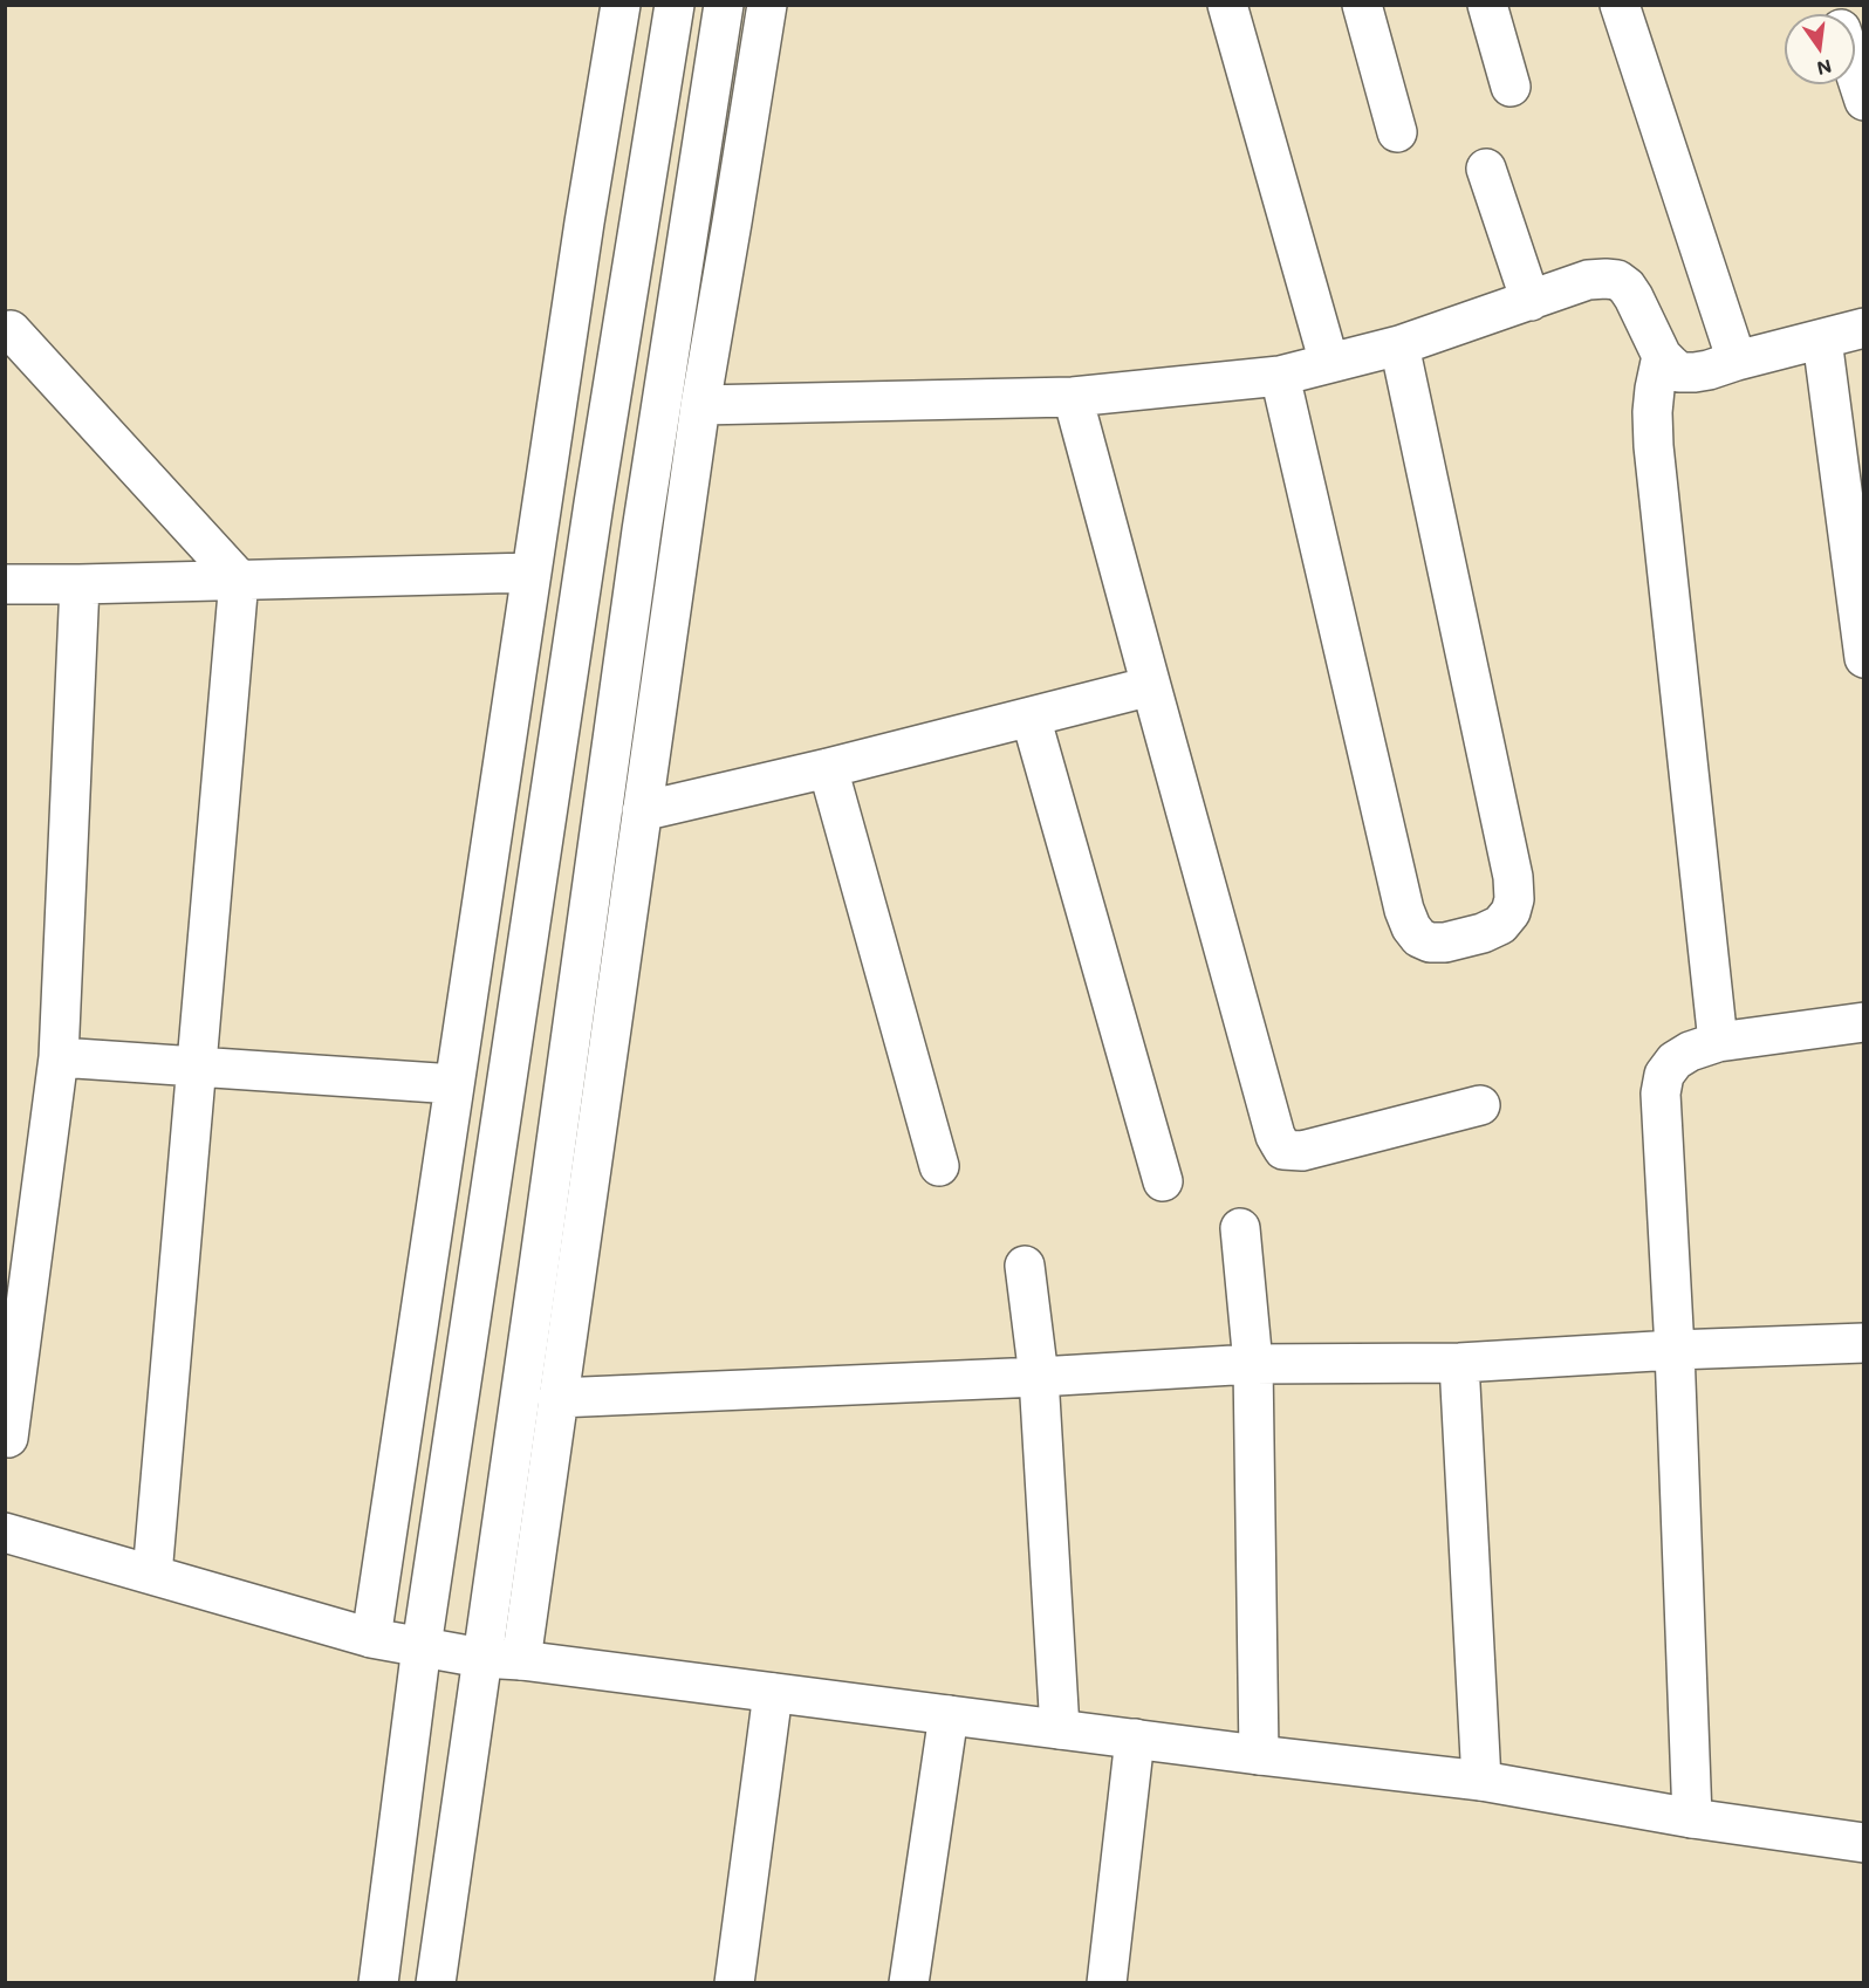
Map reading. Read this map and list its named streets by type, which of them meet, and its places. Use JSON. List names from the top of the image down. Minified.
{"north":"bottom"}
